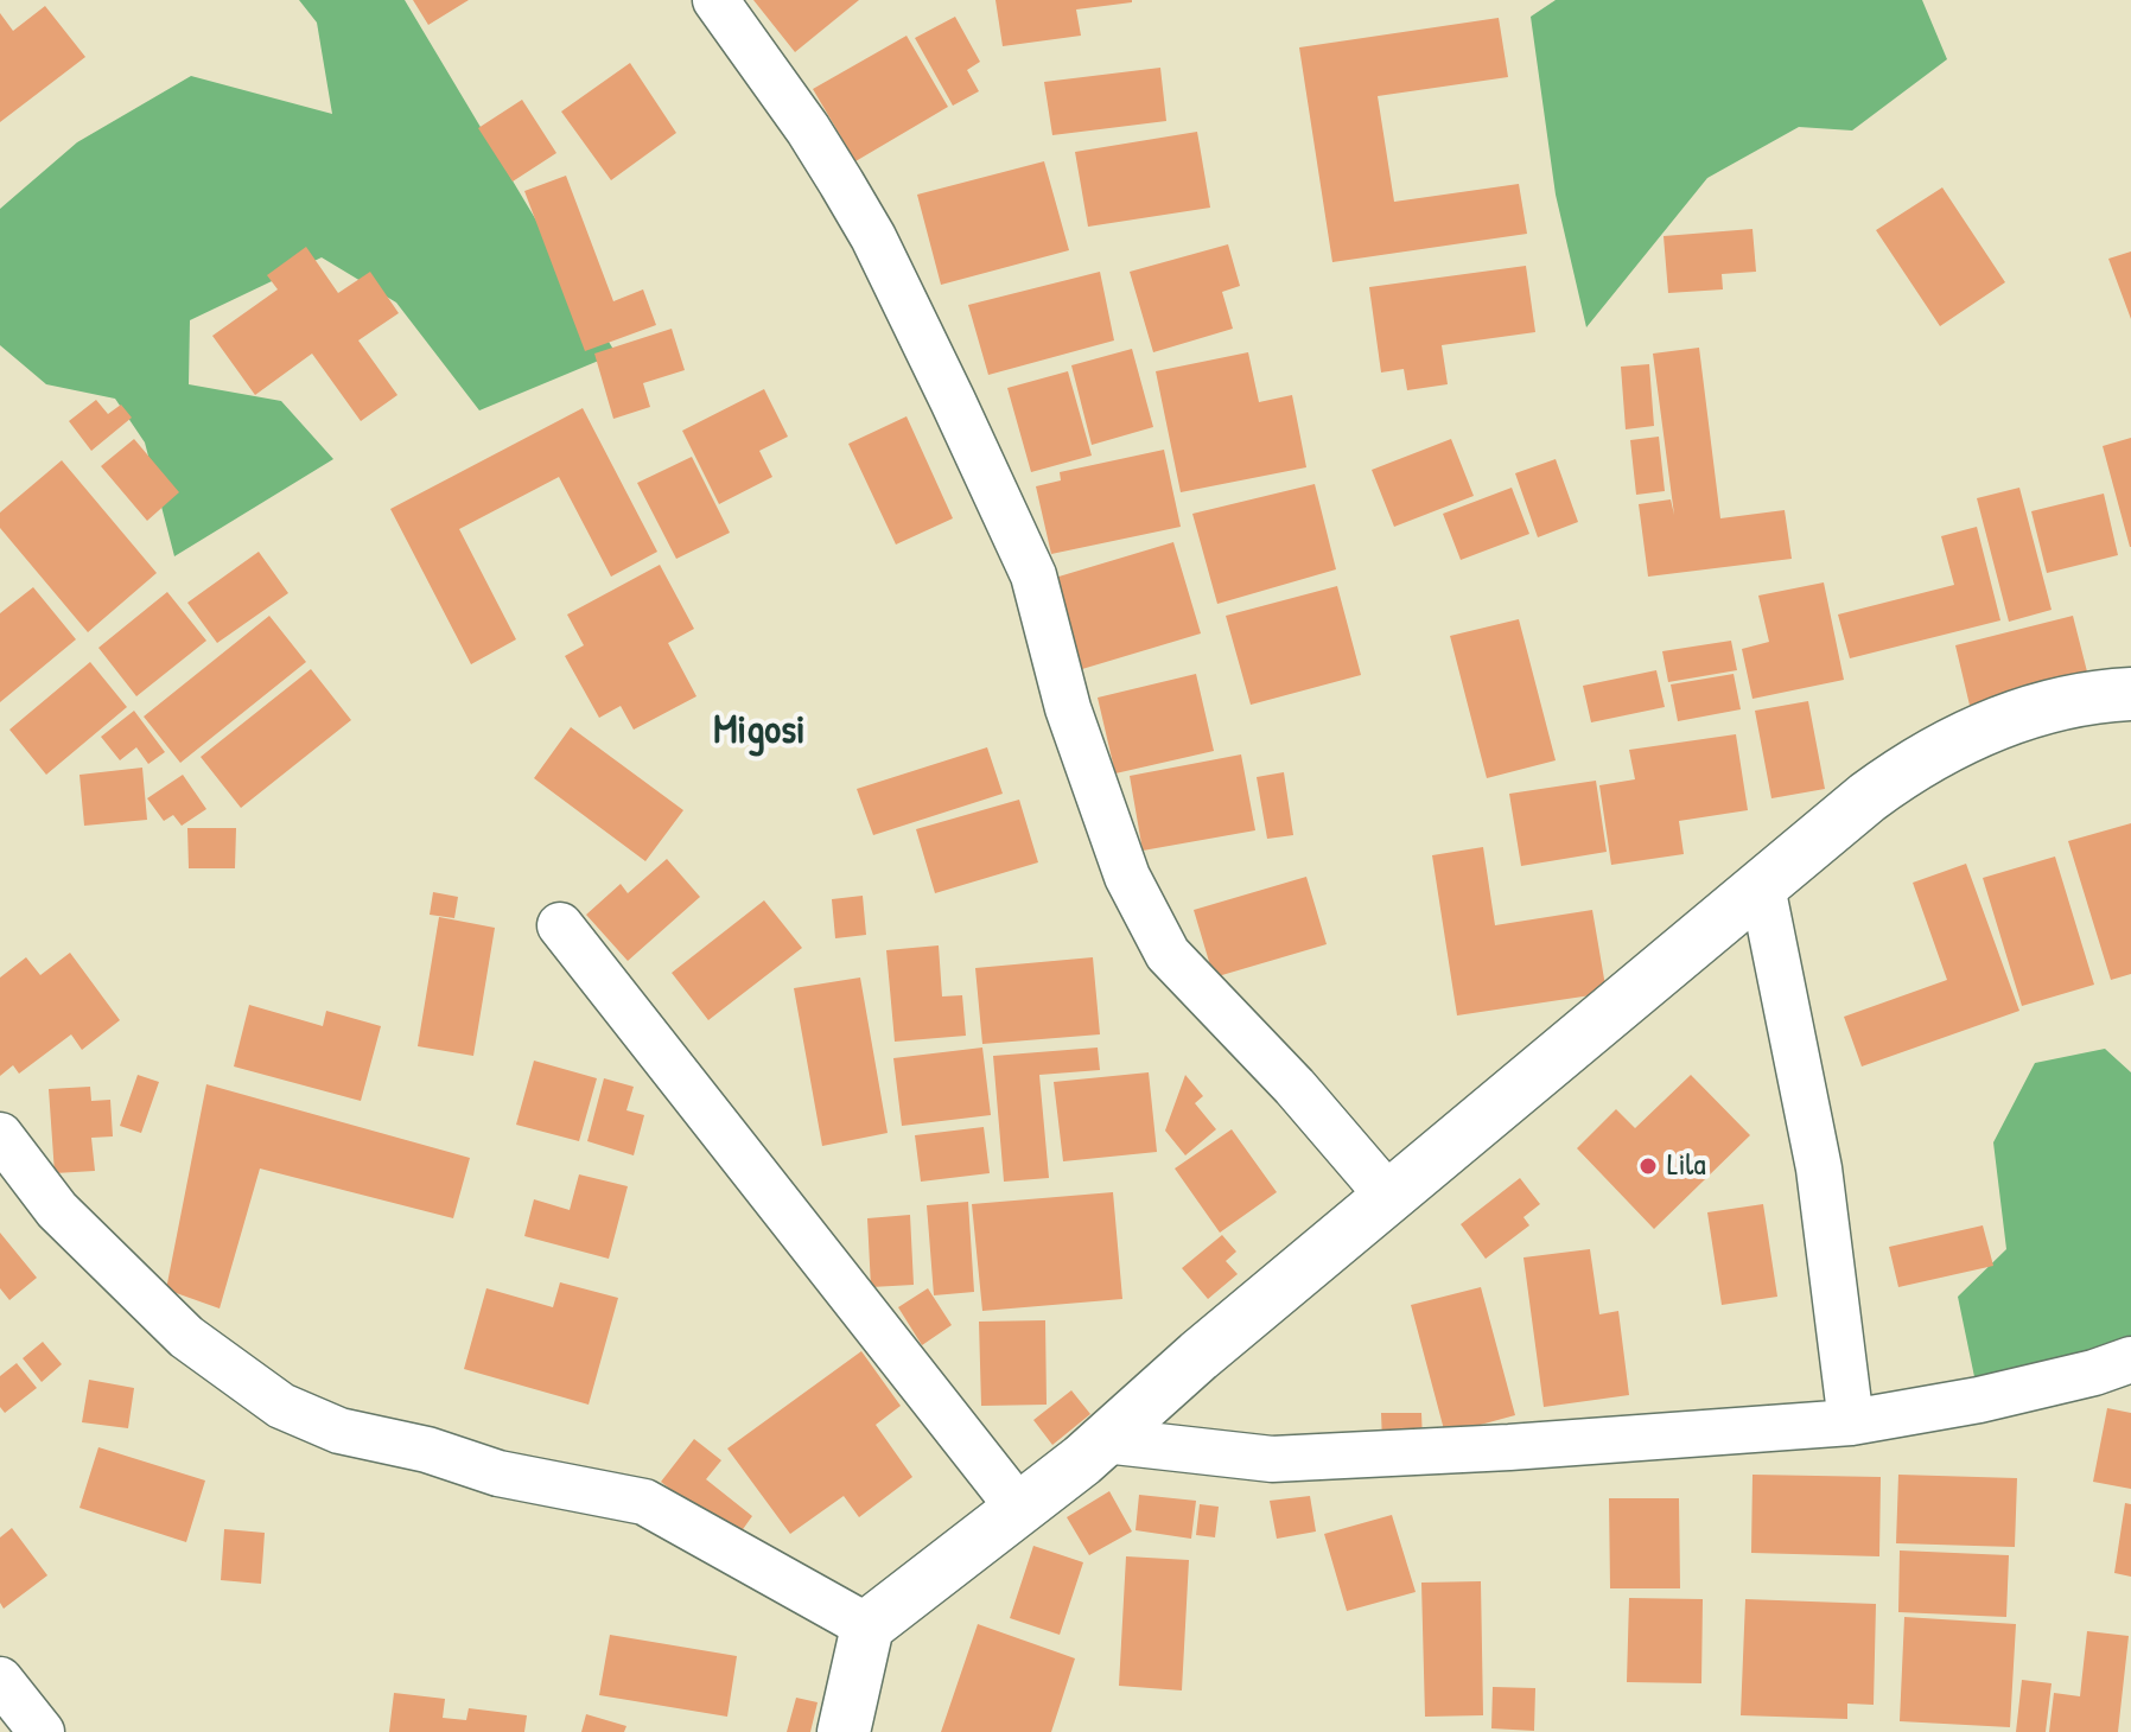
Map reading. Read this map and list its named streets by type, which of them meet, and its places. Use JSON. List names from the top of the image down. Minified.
{"districts":["Migosi"],"places":["Lila"]}
